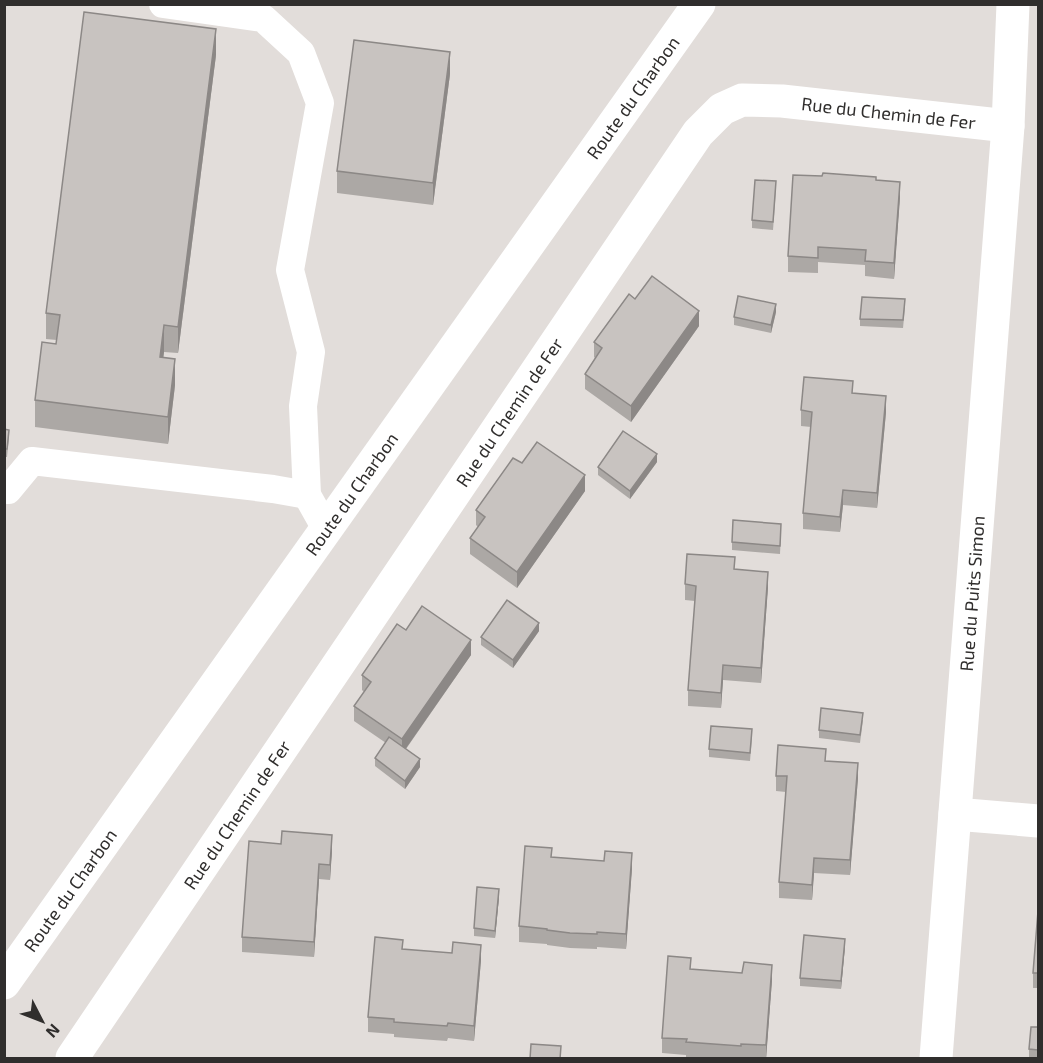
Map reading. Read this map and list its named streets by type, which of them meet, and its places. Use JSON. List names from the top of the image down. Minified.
{"streets":{"street":["Route du Charbon","Rue du Chemin de Fer","Rue du Puits Simon"]},"crossings":[["Rue du Chemin de Fer","Rue du Puits Simon"]],"north":"bottom right"}
